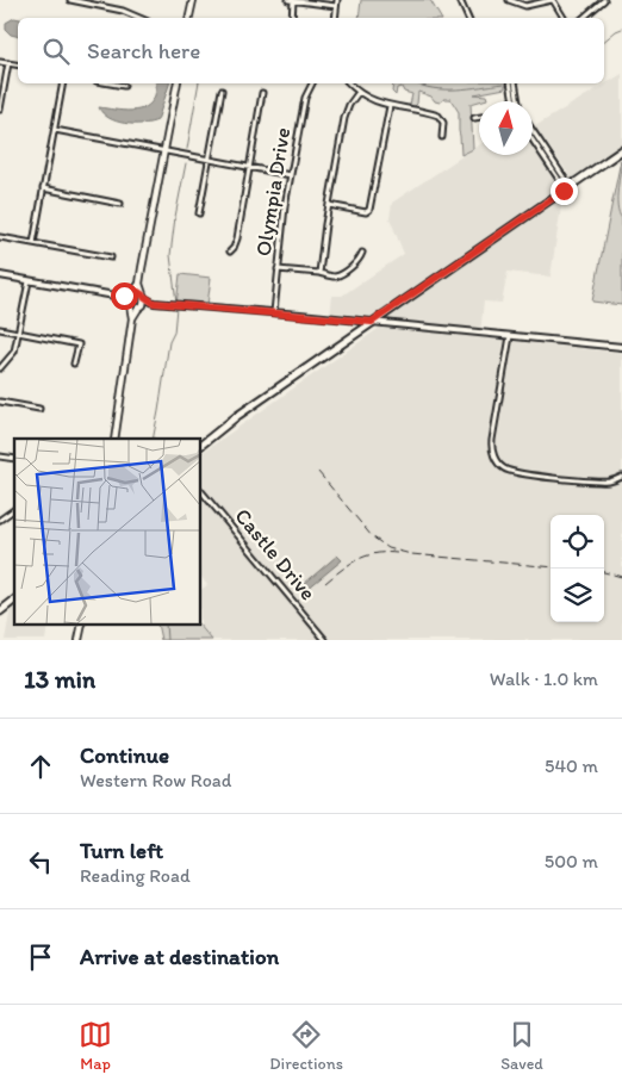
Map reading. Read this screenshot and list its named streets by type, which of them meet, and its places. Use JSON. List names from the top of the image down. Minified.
{"streets":{"street":["Olympia Drive","Castle Drive"]},"north":"top","page":{"search":"Search here","heading":["13 min","Walk · 1.0 km"],"list":[["Continue","Western Row Road","540 m"],["Turn left","Reading Road","500 m"],"Arrive at destination"],"nav":["Map","Directions","Saved"]}}
